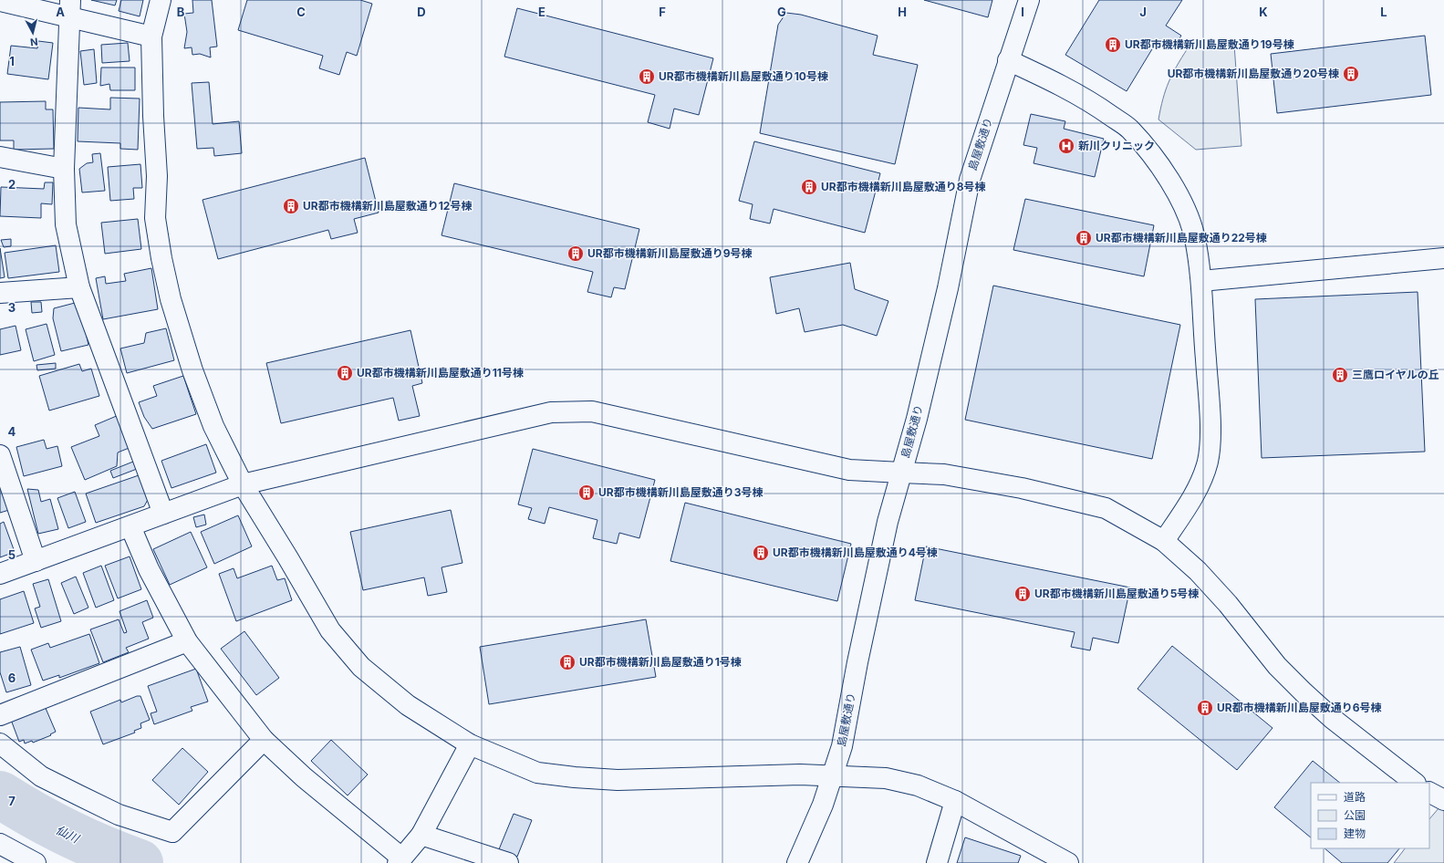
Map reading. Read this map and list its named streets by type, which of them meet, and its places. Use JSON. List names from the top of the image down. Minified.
{"streets":{"street":["島屋敷通り"]},"water":["仙川"],"places":{"building":["UR都市機構新川島屋敷通り19号棟","UR都市機構新川島屋敷通り20号棟","UR都市機構新川島屋敷通り10号棟","UR都市機構新川島屋敷通り8号棟","UR都市機構新川島屋敷通り12号棟","UR都市機構新川島屋敷通り22号棟","UR都市機構新川島屋敷通り9号棟","UR都市機構新川島屋敷通り11号棟","三鷹ロイヤルの丘","UR都市機構新川島屋敷通り3号棟","UR都市機構新川島屋敷通り4号棟","UR都市機構新川島屋敷通り5号棟","UR都市機構新川島屋敷通り1号棟","UR都市機構新川島屋敷通り6号棟"],"hospital":["新川クリニック"]},"legend":["道路","公園","建物"],"north":"bottom","grid":{"columns":["A","B","C","D","E","F","G","H","I","J","K","L"],"rows":["1","2","3","4","5","6","7"]}}
